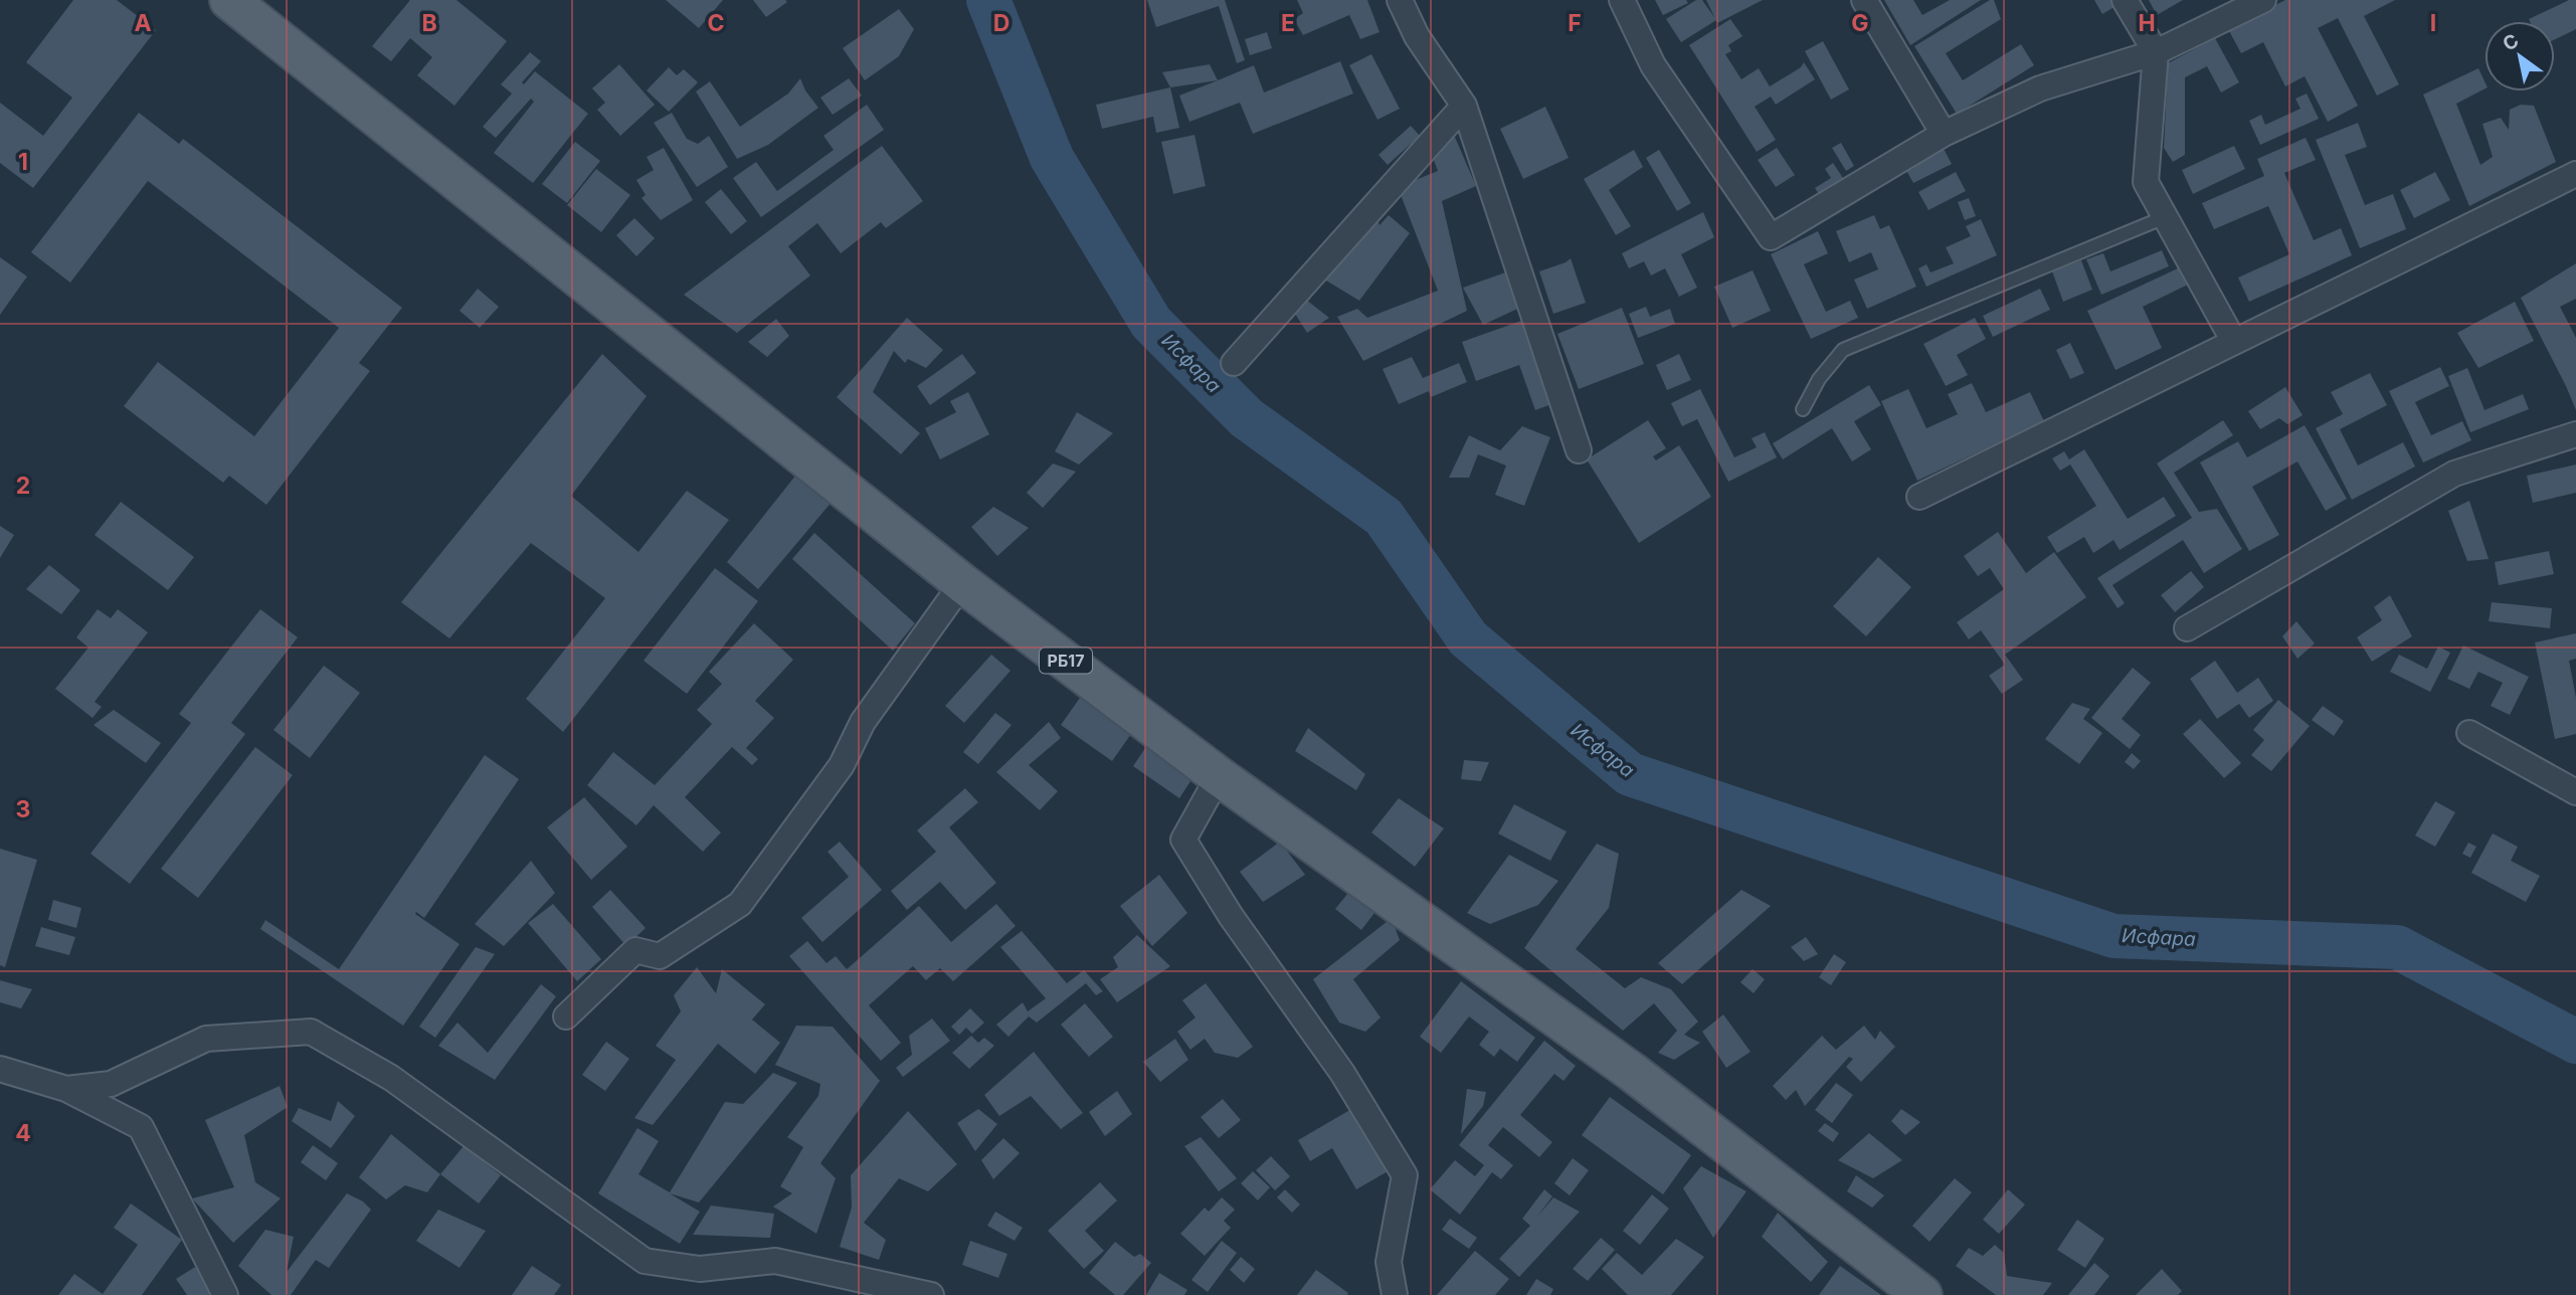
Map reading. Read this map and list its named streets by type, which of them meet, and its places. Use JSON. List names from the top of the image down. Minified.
{"streets":{"main road":["РБ17"]},"water":["Исфара"],"north":"top left","grid":{"columns":["A","B","C","D","E","F","G","H","I"],"rows":["1","2","3","4"]}}
